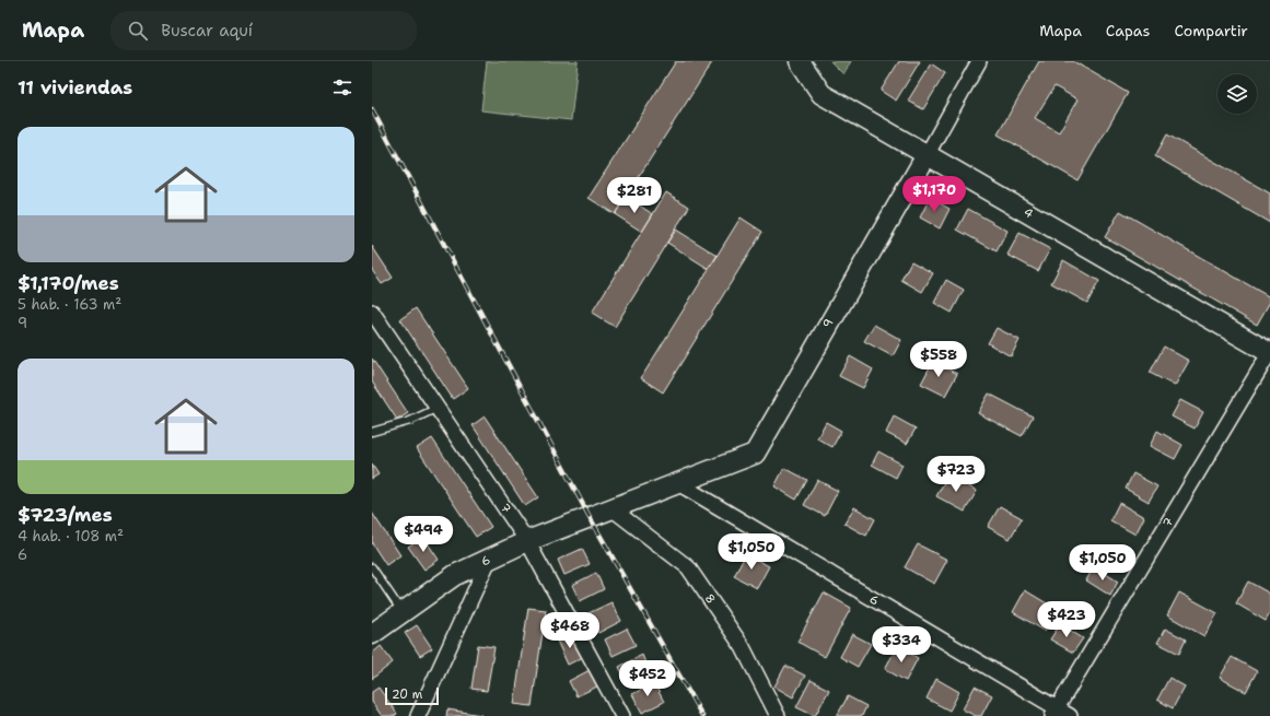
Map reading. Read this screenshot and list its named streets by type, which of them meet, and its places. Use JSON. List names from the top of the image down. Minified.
{"streets":{"street":["4","9","7","6","8"]},"crossings":[["4","9"],["4","7"],["9","6"],["9","8"],["7","6"],["6","8"]],"scale_bar":"20 m","page":{"header":"Mapa","search":"Buscar aquí","nav":["Mapa","Capas","Compartir"],"heading":"11 viviendas","list":[{"name":"$1,170/mes","note":"5 hab. · 163 m² · 9"},{"name":"$723/mes","note":"4 hab. · 108 m² · 6"}],"price":["$1,170","$281","$558","$723","$494","$1,050","$1,050","$423","$468","$334","$452"],"scale":"20 m"}}
